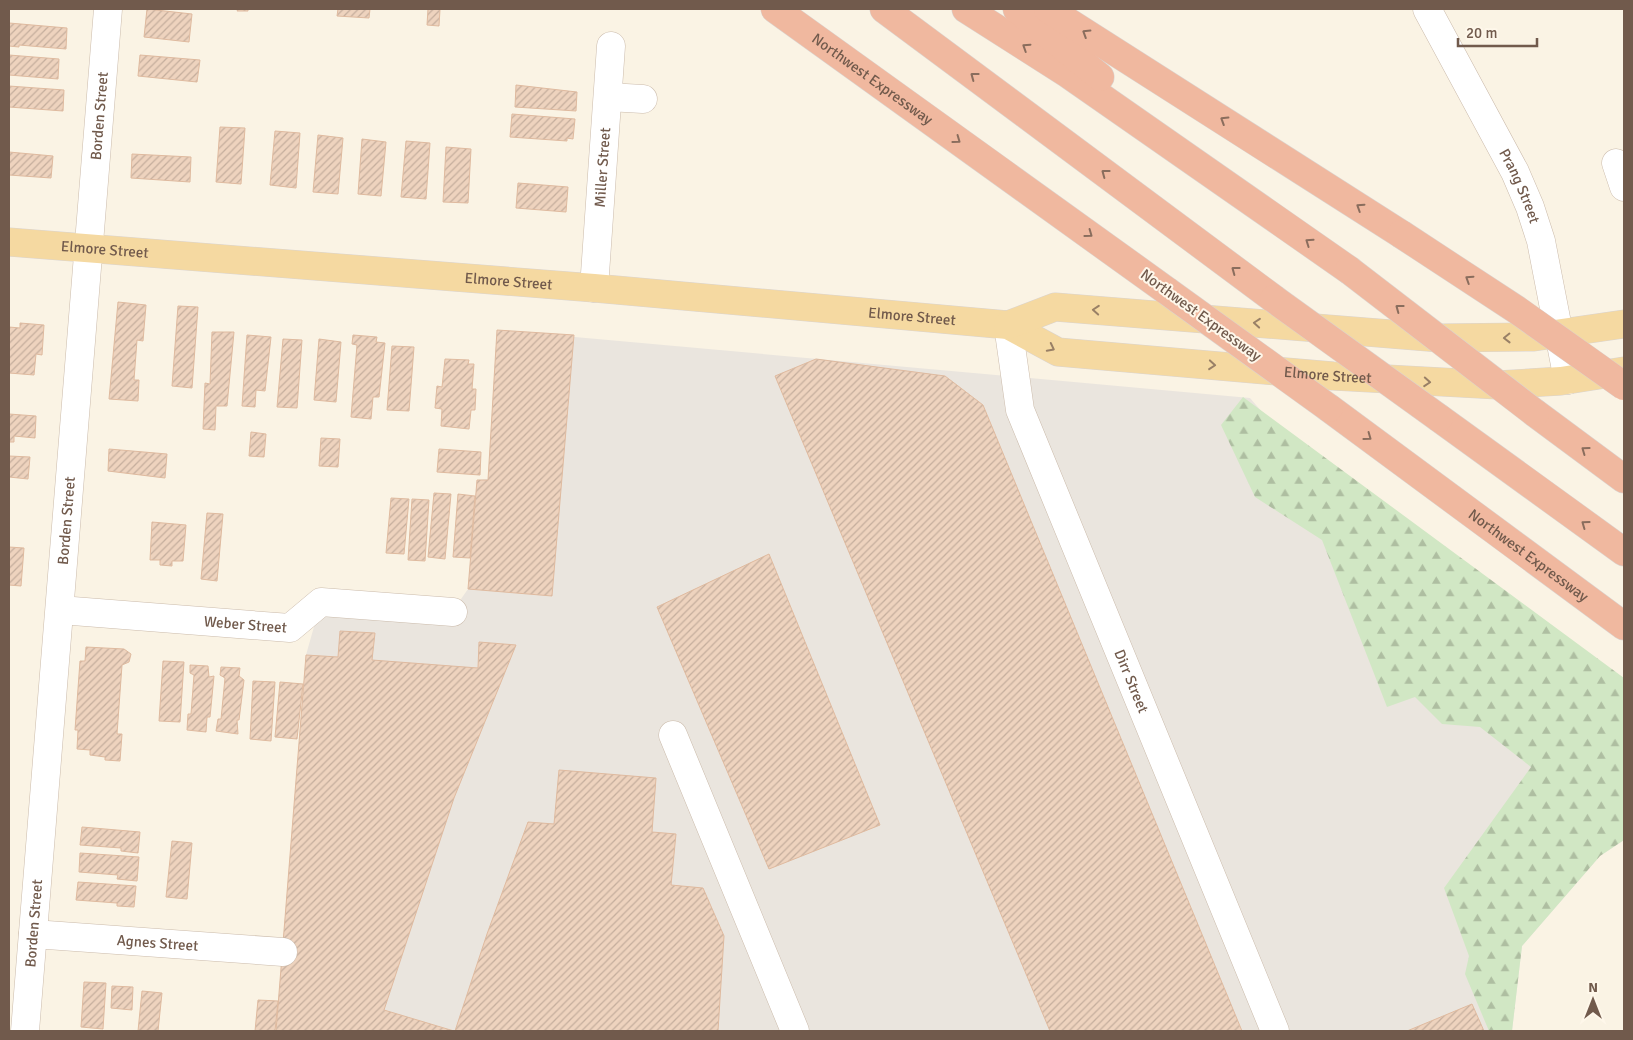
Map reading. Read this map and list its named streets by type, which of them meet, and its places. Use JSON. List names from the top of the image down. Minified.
{"streets":{"highway":["Northwest Expressway"],"main road":["Elmore Street"],"street":["Borden Street","Miller Street","Prang Street","Weber Street","Dirr Street","Agnes Street"]},"crossings":[["Borden Street","Elmore Street"],["Borden Street","Weber Street"],["Borden Street","Agnes Street"],["Miller Street","Elmore Street"],["Prang Street","Elmore Street"],["Elmore Street","Dirr Street"]],"scale_bar":"20 m","north":"top"}
